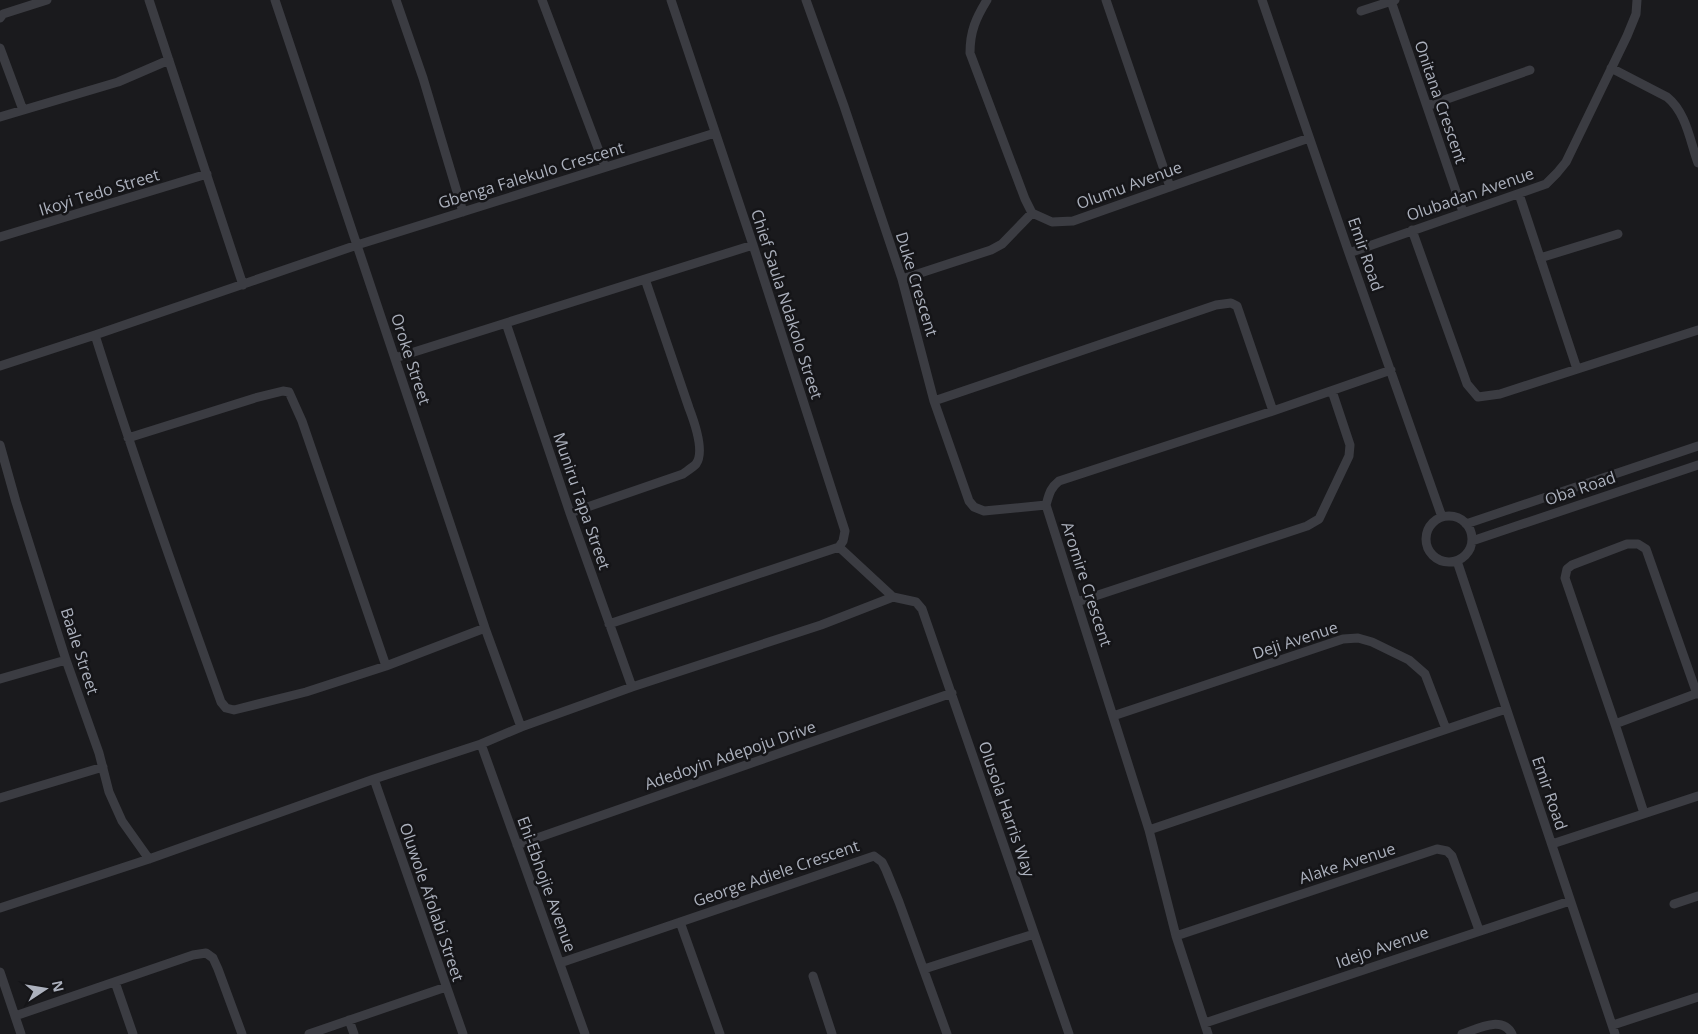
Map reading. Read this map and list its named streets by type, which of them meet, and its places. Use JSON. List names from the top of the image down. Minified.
{"streets":{"street":["Onitana Crescent","Gbenga Falekulo Crescent","Olumu Avenue","Ikoyi Tedo Street","Olubadan Avenue","Emir Road","Duke Crescent","Chief Saula Ndakolo Street","Oroke Street","Oba Road","Muniru Tapa Street","Aromire Crescent","Deji Avenue","Baale Street","Adedoyin Adepoju Drive","Olusola Harris Way","Alake Avenue","George Adiele Crescent","Ehi-Ebhojie Avenue","Oluwole Afolabi Street","Idejo Avenue"]},"crossings":[["Onitana Crescent","Olubadan Avenue"],["Gbenga Falekulo Crescent","Chief Saula Ndakolo Street"],["Gbenga Falekulo Crescent","Oroke Street"],["Olumu Avenue","Emir Road"],["Olubadan Avenue","Emir Road"],["Emir Road","Oba Road"],["Emir Road","Aromire Crescent"],["Emir Road","Idejo Avenue"],["Duke Crescent","Aromire Crescent"],["Aromire Crescent","Deji Avenue"],["Aromire Crescent","Alake Avenue"],["Aromire Crescent","Idejo Avenue"],["Adedoyin Adepoju Drive","Olusola Harris Way"],["Adedoyin Adepoju Drive","Ehi-Ebhojie Avenue"],["Alake Avenue","Idejo Avenue"],["George Adiele Crescent","Ehi-Ebhojie Avenue"]],"north":"right"}
